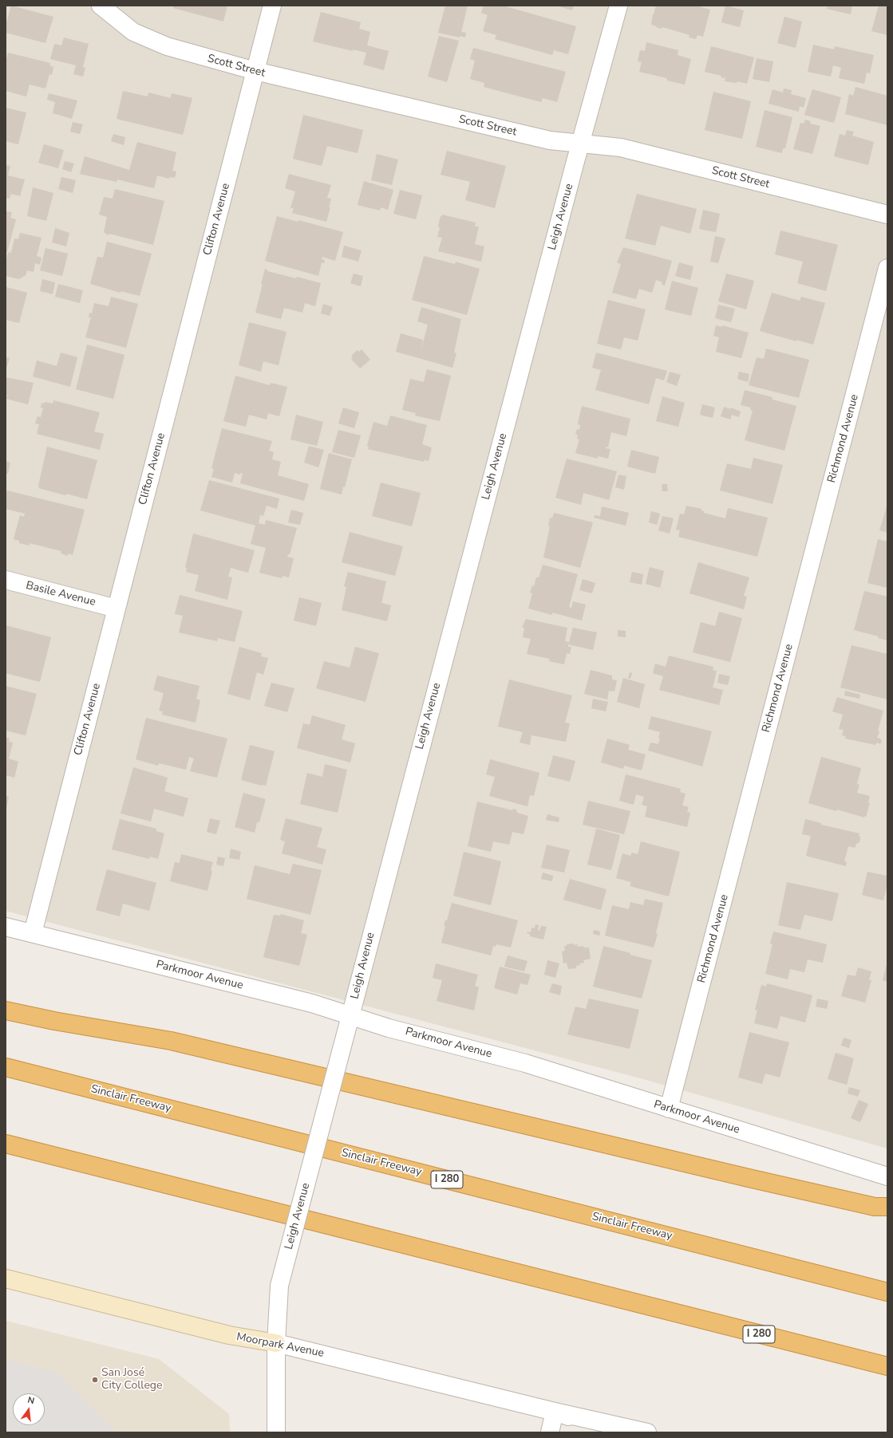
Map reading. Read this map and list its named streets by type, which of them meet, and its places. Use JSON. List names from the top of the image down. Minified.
{"streets":{"highway":["Sinclair Freeway","I 280"],"main road":["Moorpark Avenue"],"street":["Scott Street","Leigh Avenue","Clifton Avenue","Richmond Avenue","Basile Avenue","Parkmoor Avenue"]},"crossings":[["Scott Street","Leigh Avenue"],["Scott Street","Clifton Avenue"],["Leigh Avenue","Parkmoor Avenue"],["Leigh Avenue","Moorpark Avenue"],["Clifton Avenue","Basile Avenue"],["Clifton Avenue","Parkmoor Avenue"],["Richmond Avenue","Parkmoor Avenue"]],"places":["San José City College"],"north":"top"}
